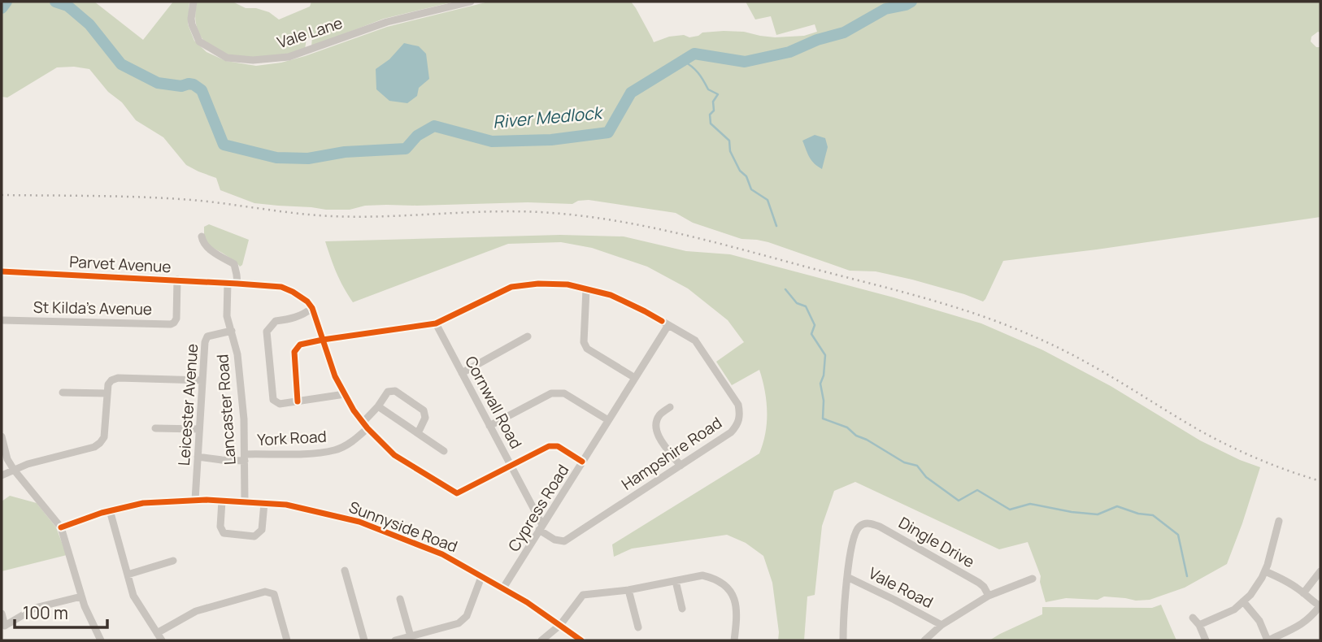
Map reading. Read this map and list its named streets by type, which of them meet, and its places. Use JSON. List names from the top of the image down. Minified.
{"streets":{"street":["Vale Lane","Parvet Avenue","St Kilda's Avenue","Cornwall Road","Leicester Avenue","Lancaster Road","York Road","Hampshire Road","Cypress Road","Sunnyside Road","Dingle Drive","Vale Road"]},"crossings":[["Parvet Avenue","St Kilda's Avenue"],["Parvet Avenue","Lancaster Road"],["Cornwall Road","Hampshire Road"],["Cornwall Road","Cypress Road"],["Leicester Avenue","Lancaster Road"],["Leicester Avenue","York Road"],["Leicester Avenue","Sunnyside Road"],["Lancaster Road","York Road"],["Lancaster Road","Sunnyside Road"],["Hampshire Road","Cypress Road"],["Cypress Road","Sunnyside Road"],["Dingle Drive","Vale Road"]],"water":["River Medlock"],"scale_bar":"100 m"}
